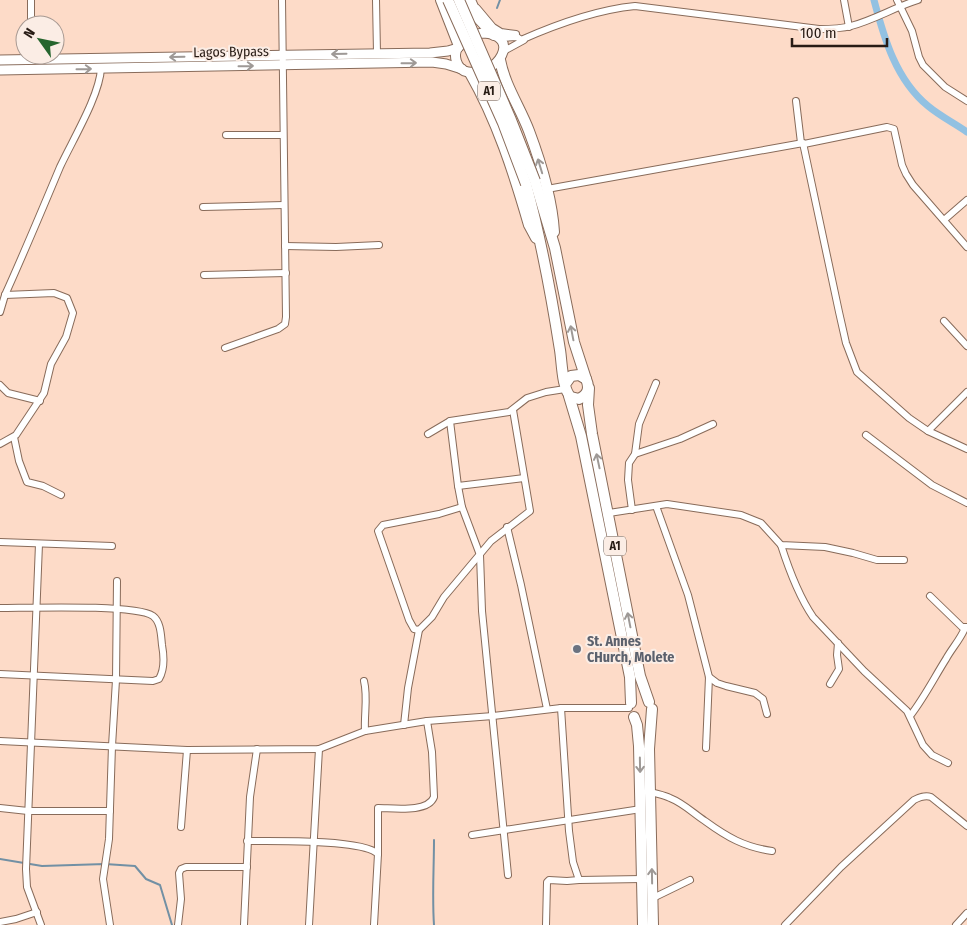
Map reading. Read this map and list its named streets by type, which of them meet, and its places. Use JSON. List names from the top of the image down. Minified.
{"streets":{"highway":["A1"],"main road":["Lagos Bypass"]},"places":["St. Annes CHurch, Molete"],"scale_bar":"100 m","north":"top left"}
